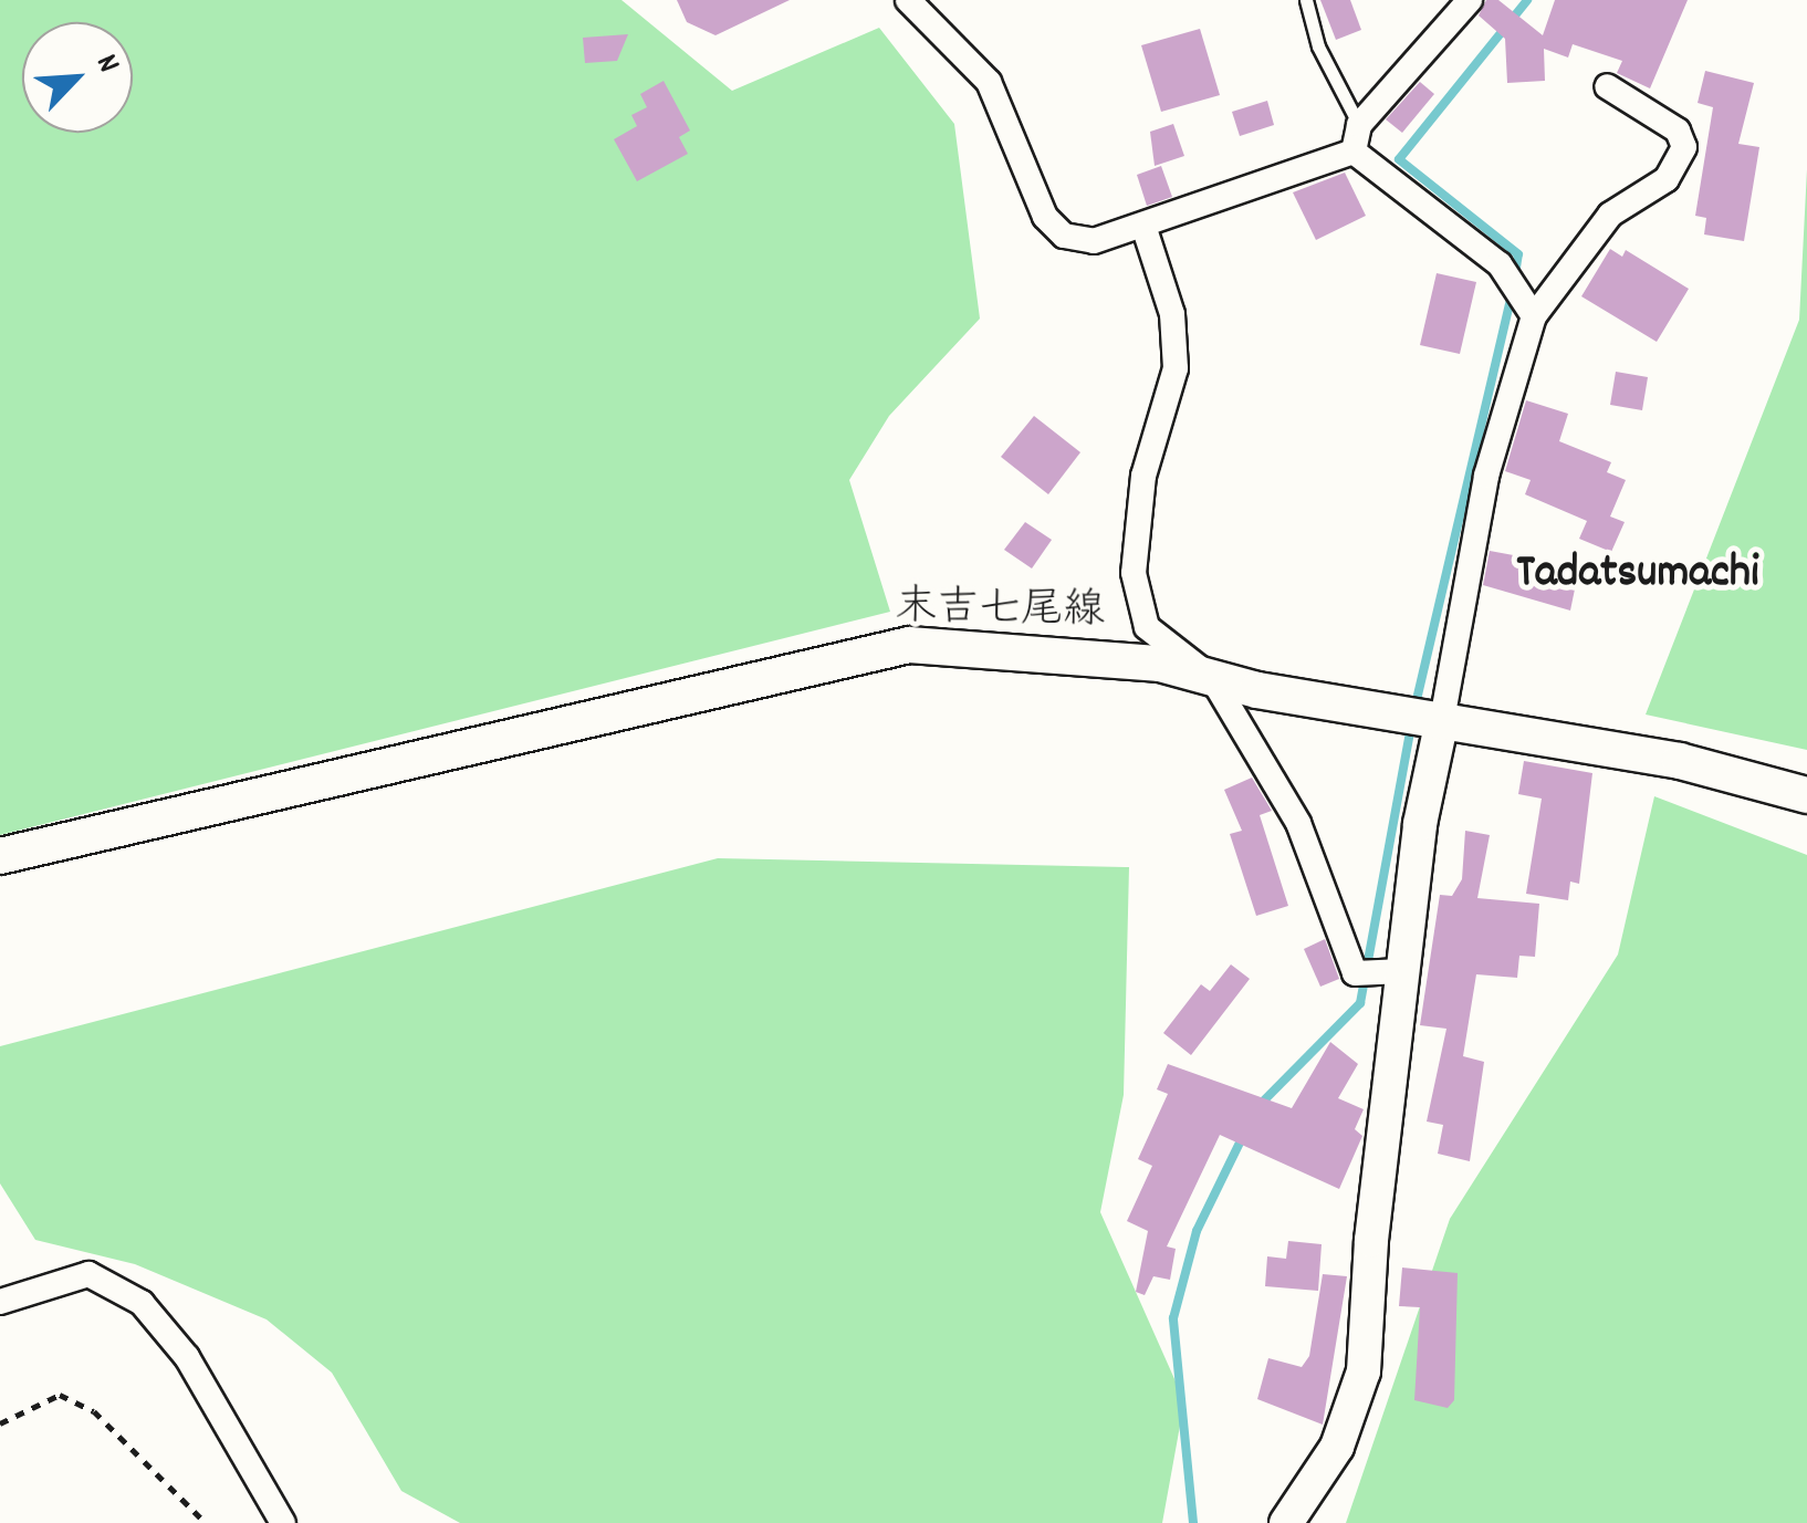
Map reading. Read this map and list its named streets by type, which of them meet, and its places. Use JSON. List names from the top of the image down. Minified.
{"streets":{"main road":["末吉七尾線"]},"districts":["Tadatsumachi"],"north":"top right"}
